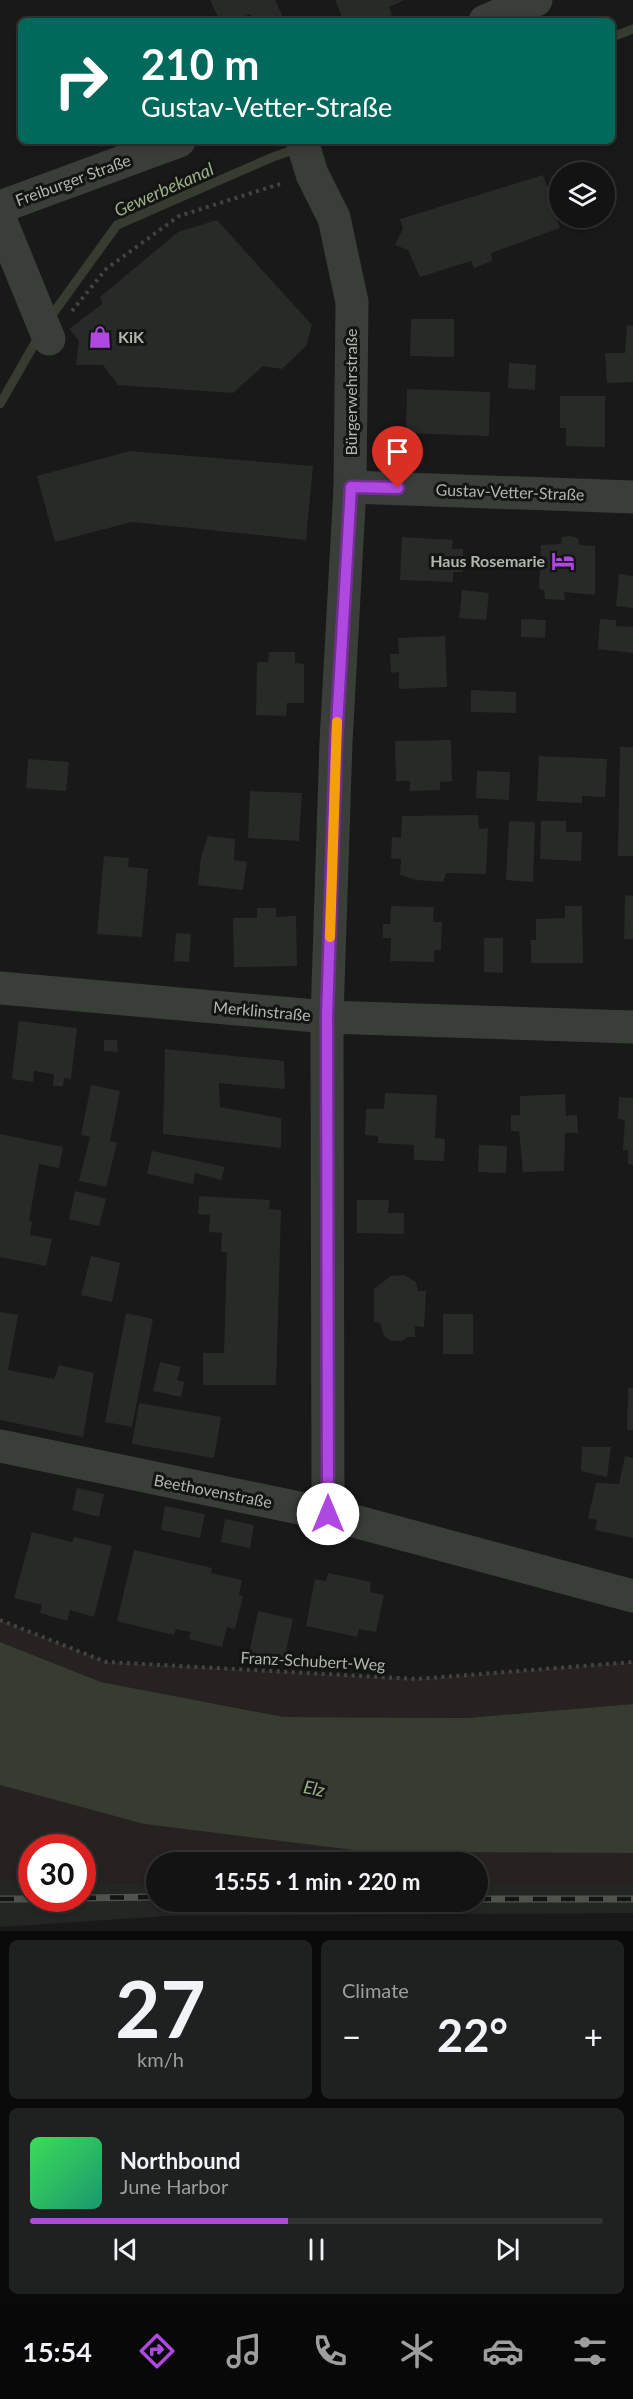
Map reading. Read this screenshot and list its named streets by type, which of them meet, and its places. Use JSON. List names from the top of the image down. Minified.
{"streets":{"street":["Freiburger Straße","Bürgerwehrstraße","Gustav-Vetter-Straße","Merklinstraße","Beethovenstraße"],"path":["Franz-Schubert-Weg"]},"crossings":[["Bürgerwehrstraße","Gustav-Vetter-Straße"],["Bürgerwehrstraße","Merklinstraße"],["Bürgerwehrstraße","Beethovenstraße"]],"water":["Gewerbekanal","Elz"],"places":{"shop":["KiK"],"hotel":["Haus Rosemarie"]},"page":{"turn":["210 m","Gustav-Vetter-Straße"],"limit":"30","trip":"15:55 · 1 min · 220 m","tile":[["27","km/h"],"Climate"],"heat":["−","22°","+"],"song":["Northbound","June Harbor"],"tabs":"15:54"}}
